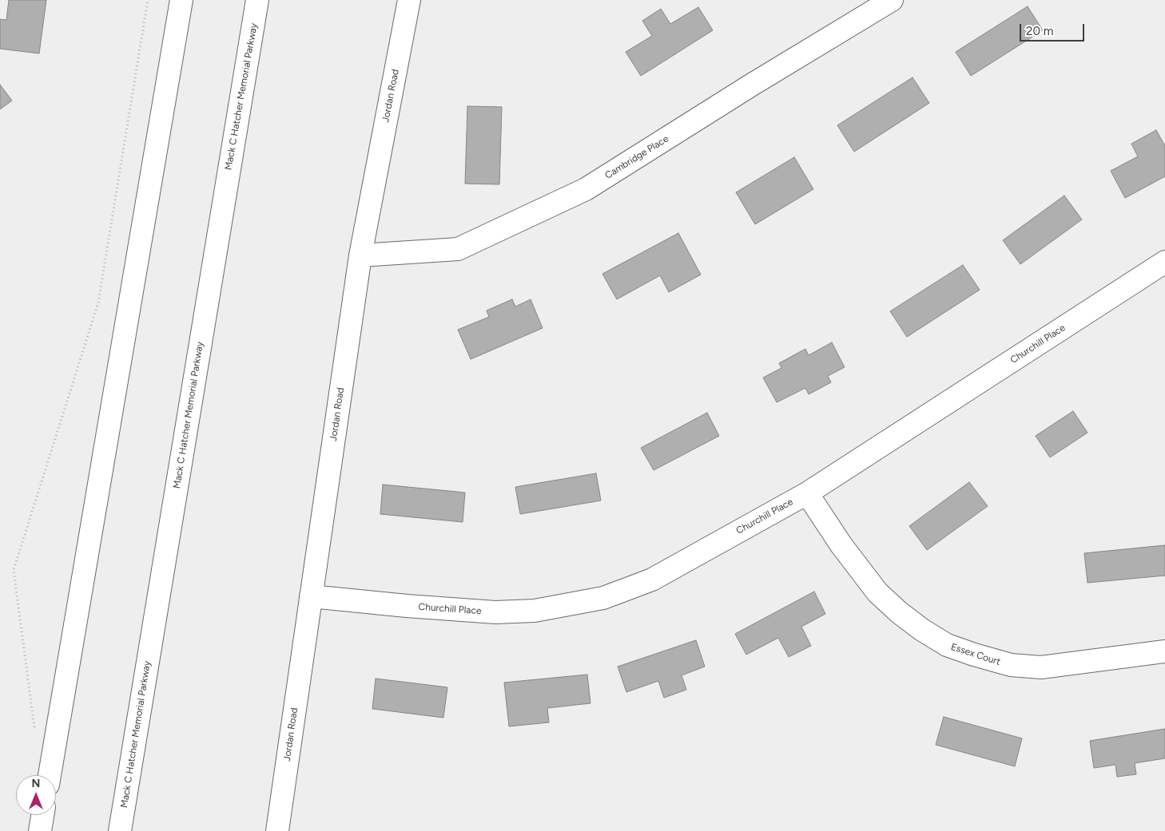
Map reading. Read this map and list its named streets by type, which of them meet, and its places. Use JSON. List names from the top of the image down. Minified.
{"streets":{"main road":["Jordan Road","Mack C Hatcher Memorial Parkway","Cambridge Place","Churchill Place","Essex Court"]},"crossings":[["Jordan Road","Cambridge Place"],["Jordan Road","Churchill Place"],["Churchill Place","Essex Court"]],"scale_bar":"20 m","north":"top"}
